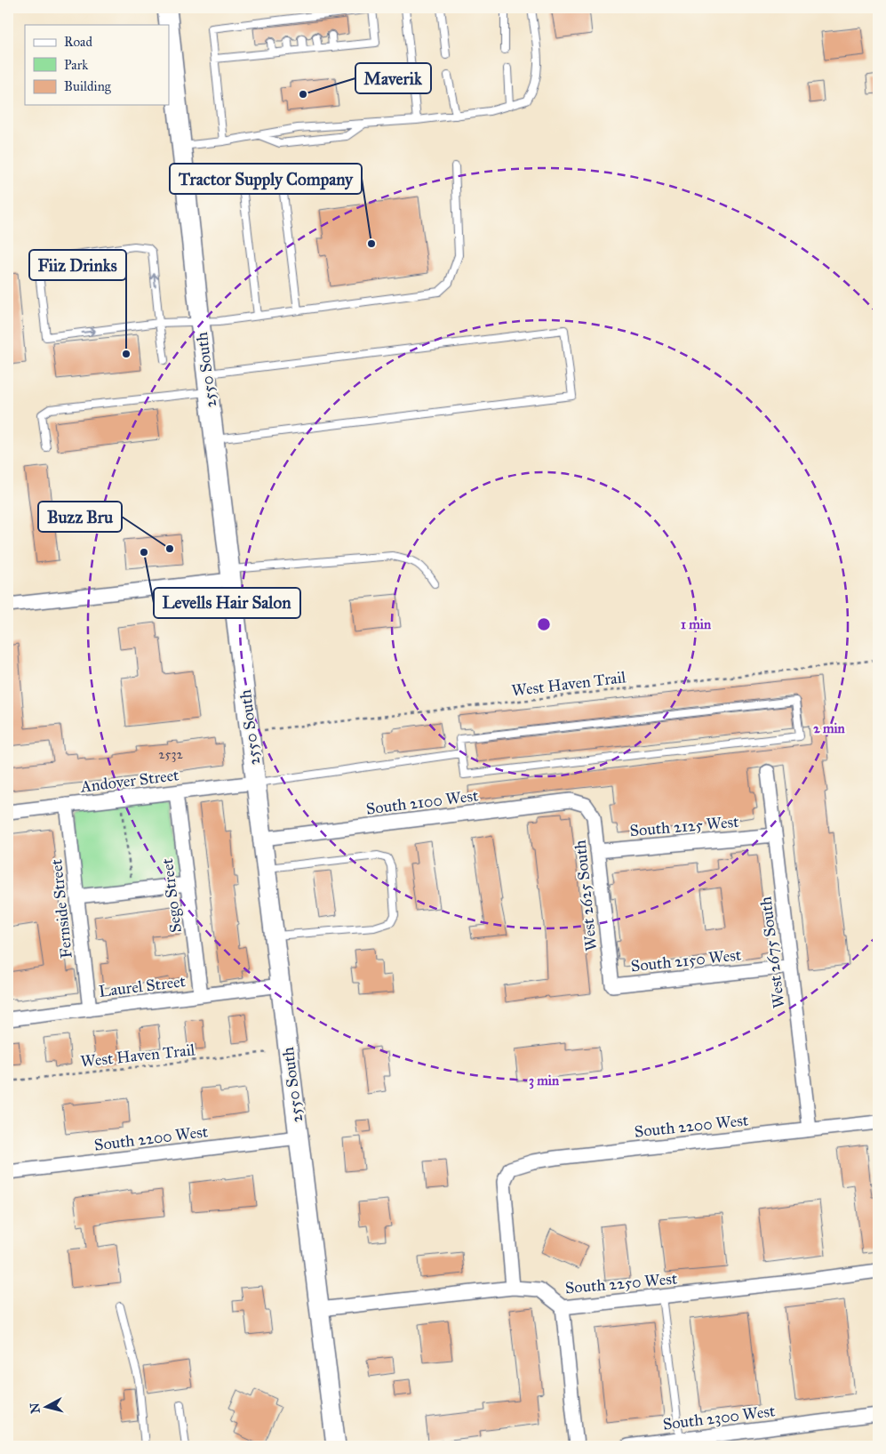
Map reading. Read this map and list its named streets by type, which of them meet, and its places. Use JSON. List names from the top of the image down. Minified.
{"streets":{"street":["2550 South","Andover Street","South 2100 West","South 2125 West","Sego Street","West 2625 South","Fernside Street","West 2675 South","South 2150 West","Laurel Street","South 2200 West","South 2250 West","South 2300 West"],"path":["West Haven Trail"]},"crossings":[["2550 South","Andover Street"],["2550 South","South 2100 West"],["2550 South","Laurel Street"],["2550 South","South 2200 West"],["2550 South","South 2250 West"],["Andover Street","Sego Street"],["Andover Street","Fernside Street"],["South 2100 West","West 2625 South"],["South 2125 West","West 2625 South"],["South 2125 West","West 2675 South"],["Sego Street","Laurel Street"],["West 2625 South","South 2150 West"],["Fernside Street","Laurel Street"],["West 2675 South","South 2150 West"],["West 2675 South","South 2200 West"],["South 2200 West","South 2250 West"]],"places":["Maverik","Tractor Supply Company","Fiiz Drinks","Buzz Bru","Levells Hair Salon"],"house_numbers":["2532"],"legend":["Road","Park","Building"],"north":"left","rings":["1 min","2 min","3 min"]}
